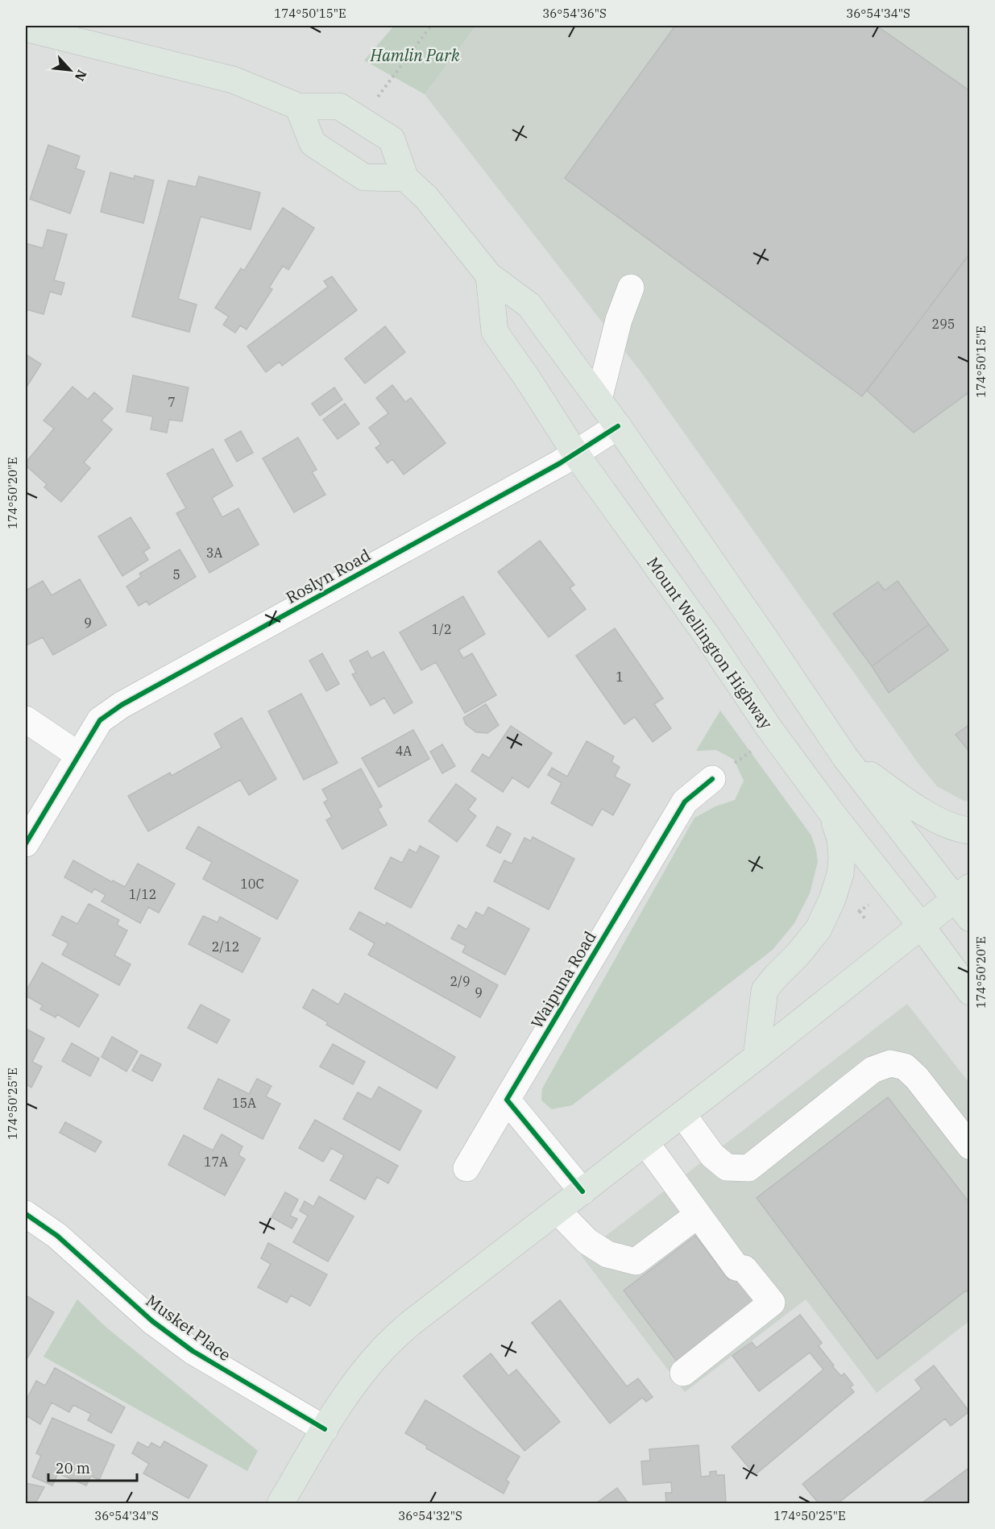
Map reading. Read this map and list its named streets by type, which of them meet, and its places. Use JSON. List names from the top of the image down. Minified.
{"streets":{"main road":["Mount Wellington Highway"],"street":["Roslyn Road","Waipuna Road","Musket Place"]},"crossings":[["Roslyn Road","Mount Wellington Highway"]],"parks":["Hamlin Park"],"house_numbers":["295","7","3A","5","9","1/2","1","4A","10C","1/12","2/12","2/9","9","15A","17A"],"scale_bar":"20 m","north":"bottom right","coordinates":["174°50'15\"E","36°54'36\"S","36°54'34\"S","174°50'20\"E","174°50'25\"E","36°54'32\"S"]}
